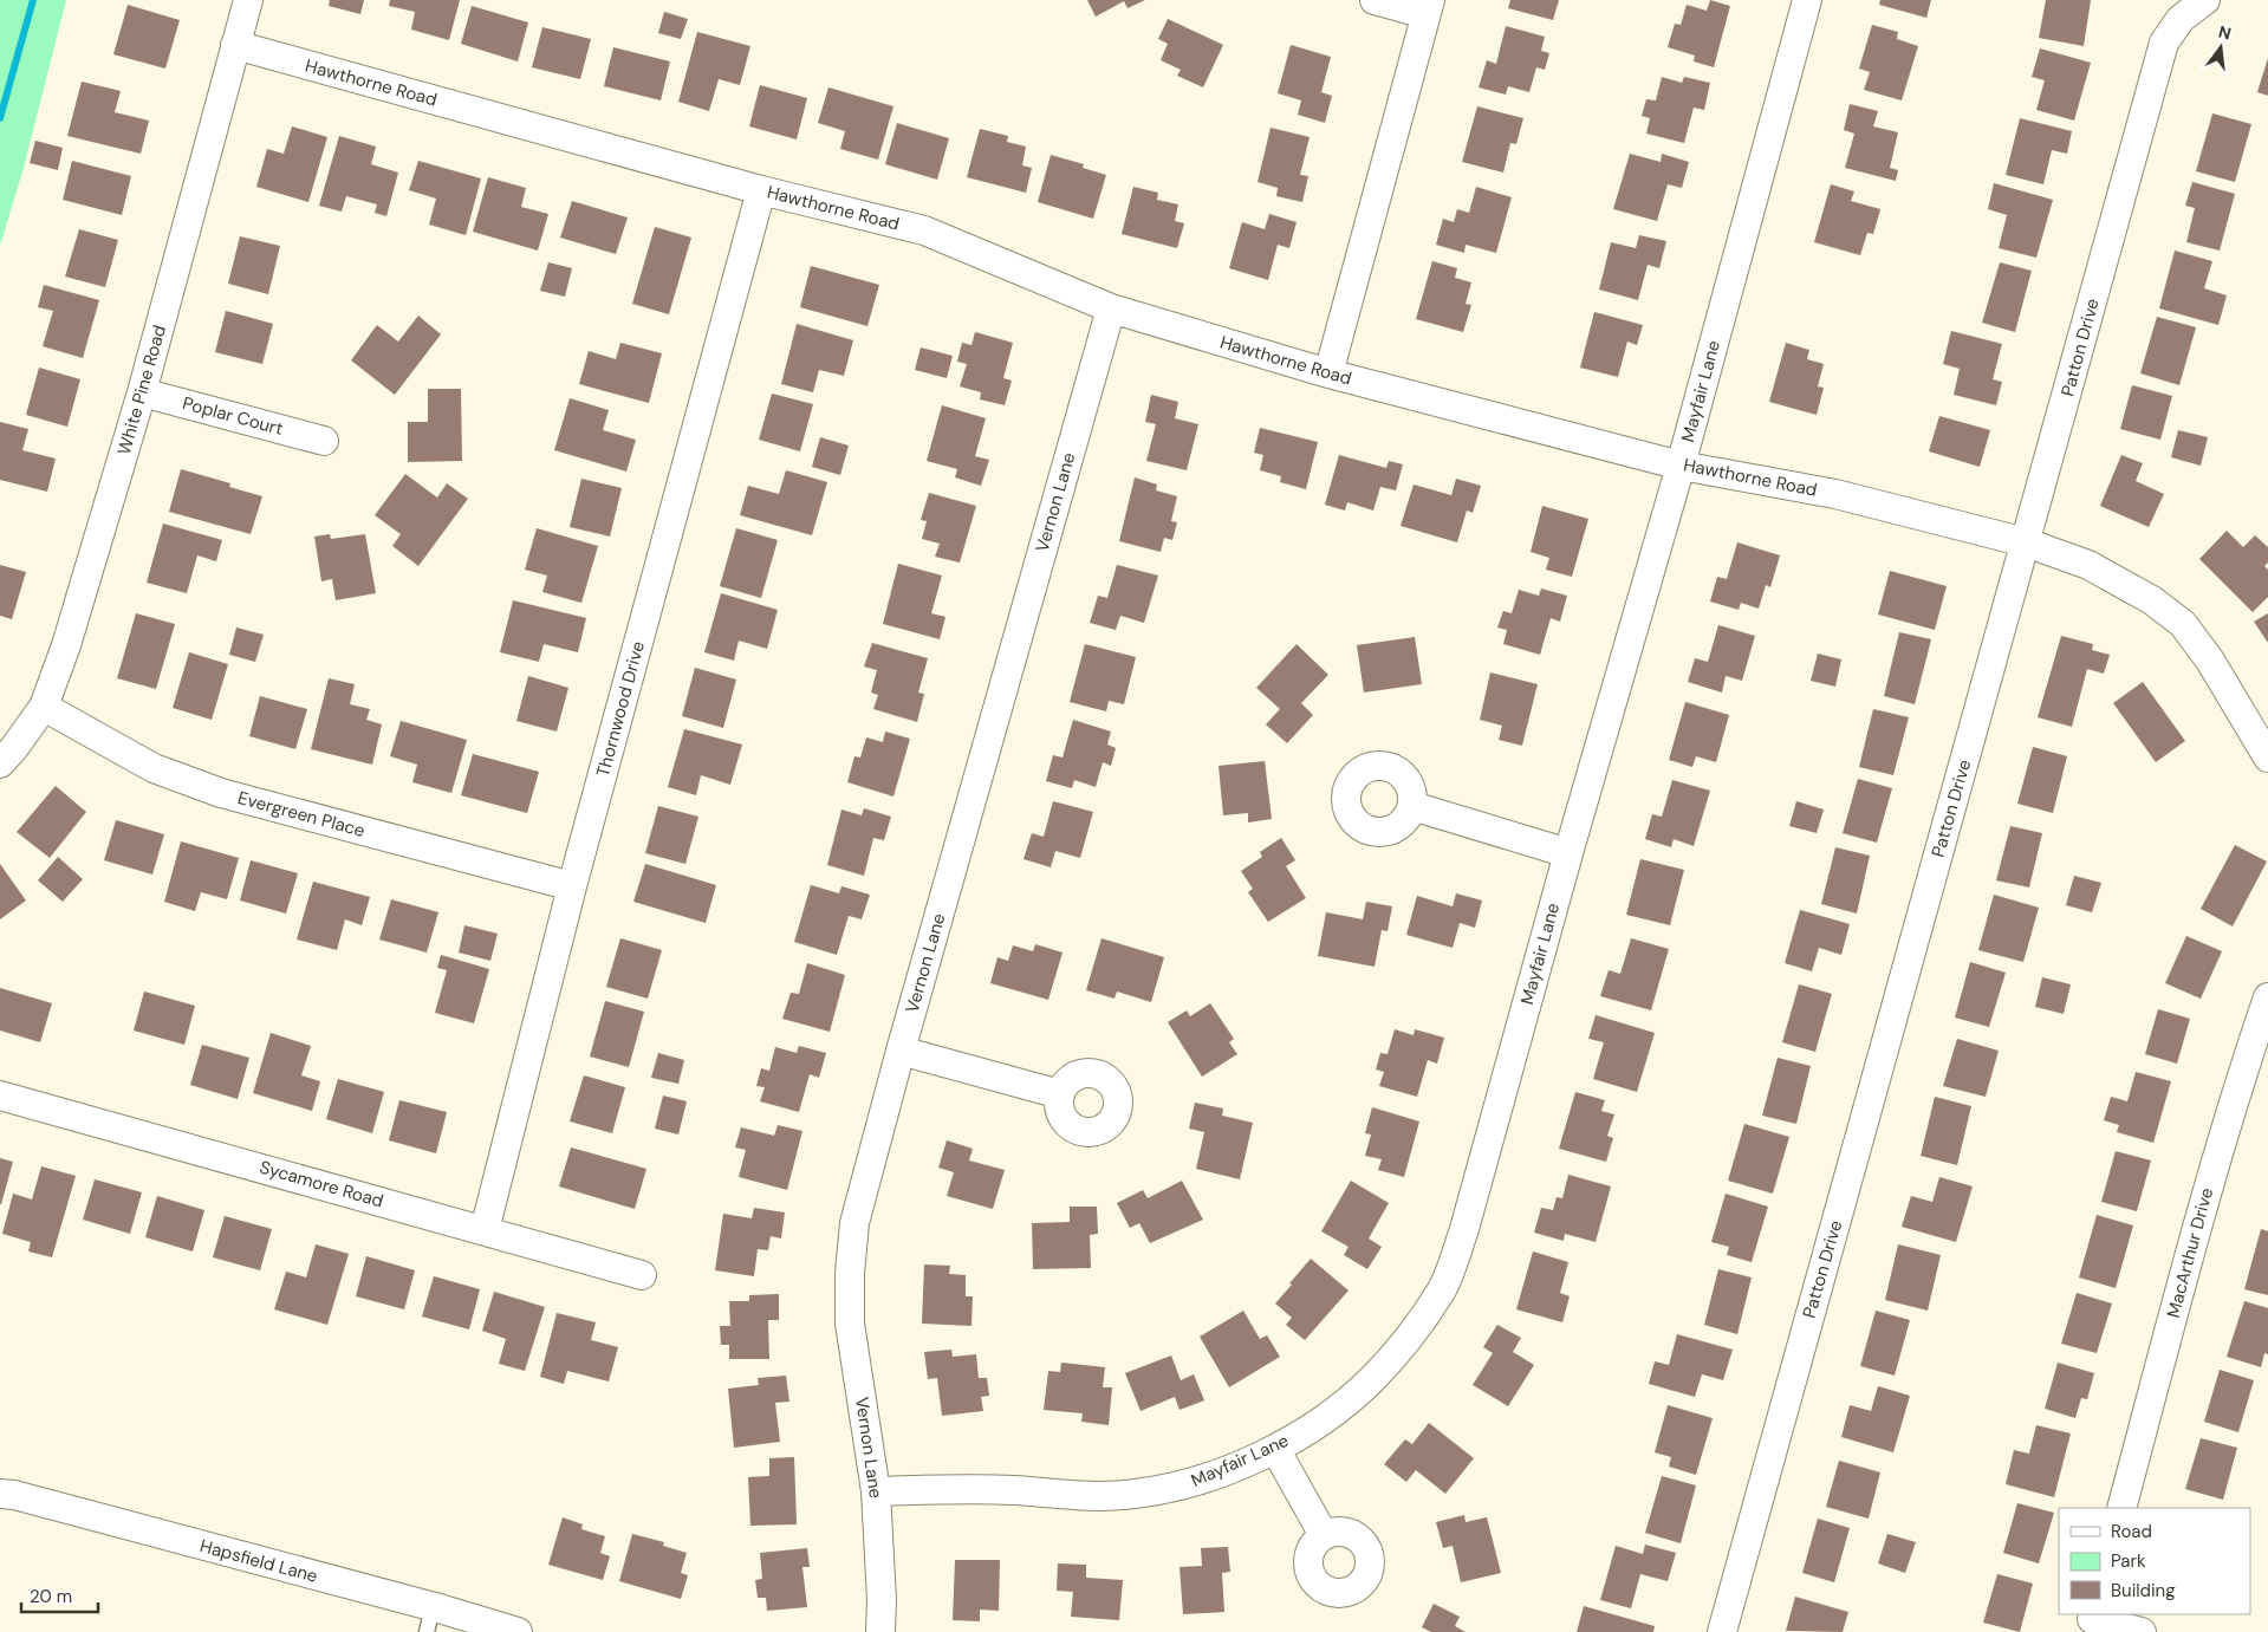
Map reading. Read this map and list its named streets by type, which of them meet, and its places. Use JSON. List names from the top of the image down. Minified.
{"streets":{"street":["Hawthorne Road","Patton Drive","White Pine Road","Mayfair Lane","Poplar Court","Vernon Lane","Thornwood Drive","Evergreen Place","Sycamore Road","MacArthur Drive","Hapsfield Lane"]},"crossings":[["Hawthorne Road","Patton Drive"],["Hawthorne Road","White Pine Road"],["Hawthorne Road","Mayfair Lane"],["Hawthorne Road","Vernon Lane"],["Hawthorne Road","Thornwood Drive"],["White Pine Road","Poplar Court"],["White Pine Road","Evergreen Place"],["Mayfair Lane","Vernon Lane"],["Thornwood Drive","Evergreen Place"],["Thornwood Drive","Sycamore Road"]],"legend":["Road","Park","Building"],"scale_bar":"20 m","north":"top"}
